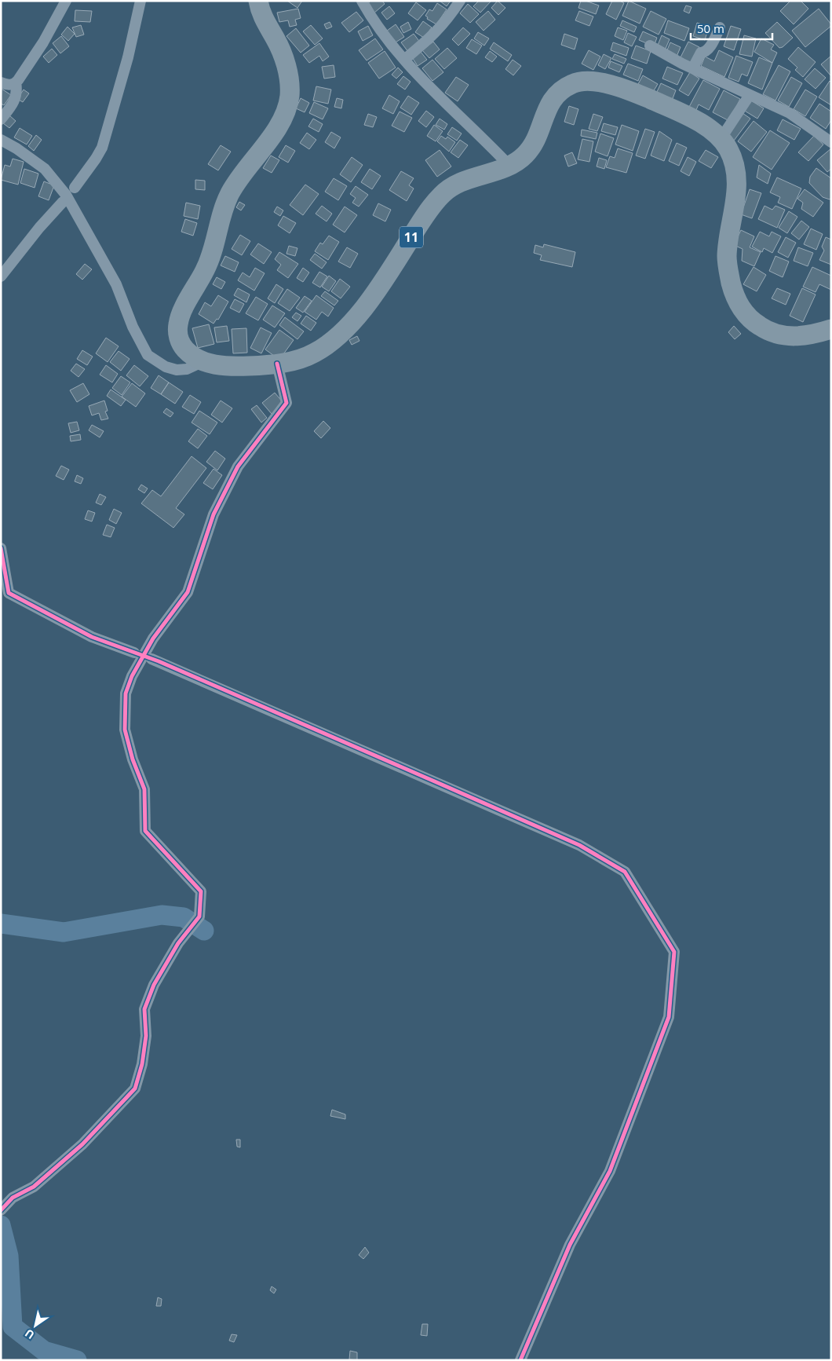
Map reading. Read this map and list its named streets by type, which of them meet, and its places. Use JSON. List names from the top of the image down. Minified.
{"streets":{"highway":["11"]},"scale_bar":"50 m","north":"bottom left"}
